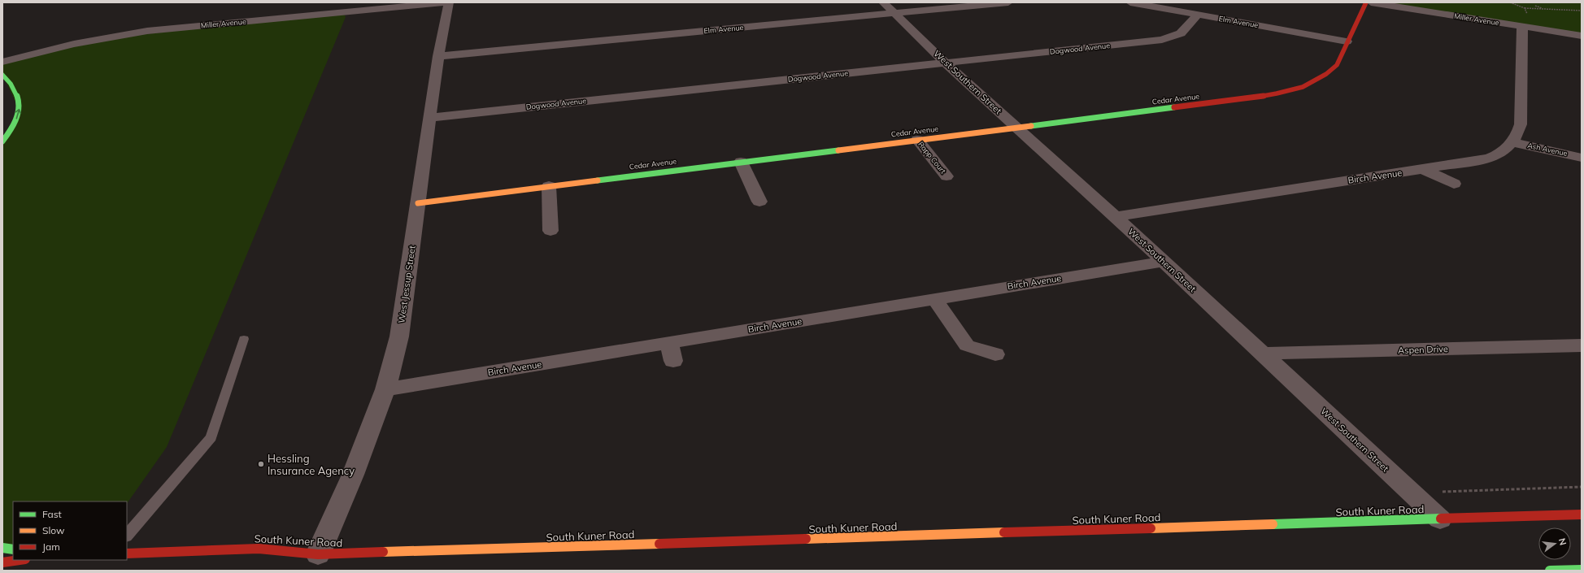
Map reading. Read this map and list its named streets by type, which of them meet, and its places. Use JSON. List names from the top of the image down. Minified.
{"streets":{"main road":["Cedar Avenue","South Kuner Road"],"street":["Miller Avenue","Elm Avenue","Dogwood Avenue","West Southern Street","Ash Avenue","Rapp Court","Birch Avenue","West Jessup Street","Aspen Drive"]},"crossings":[["Miller Avenue","Birch Avenue"],["Miller Avenue","West Jessup Street"],["Elm Avenue","Dogwood Avenue"],["Elm Avenue","West Southern Street"],["Elm Avenue","Cedar Avenue"],["Elm Avenue","West Jessup Street"],["Dogwood Avenue","West Southern Street"],["Dogwood Avenue","West Jessup Street"],["West Southern Street","Cedar Avenue"],["West Southern Street","Birch Avenue"],["West Southern Street","Aspen Drive"],["West Southern Street","South Kuner Road"],["Cedar Avenue","Rapp Court"],["Cedar Avenue","West Jessup Street"],["Ash Avenue","Birch Avenue"],["Birch Avenue","West Jessup Street"],["West Jessup Street","South Kuner Road"]],"places":["Hessling Insurance Agency"],"legend":["Fast","Slow","Jam"],"north":"right"}
